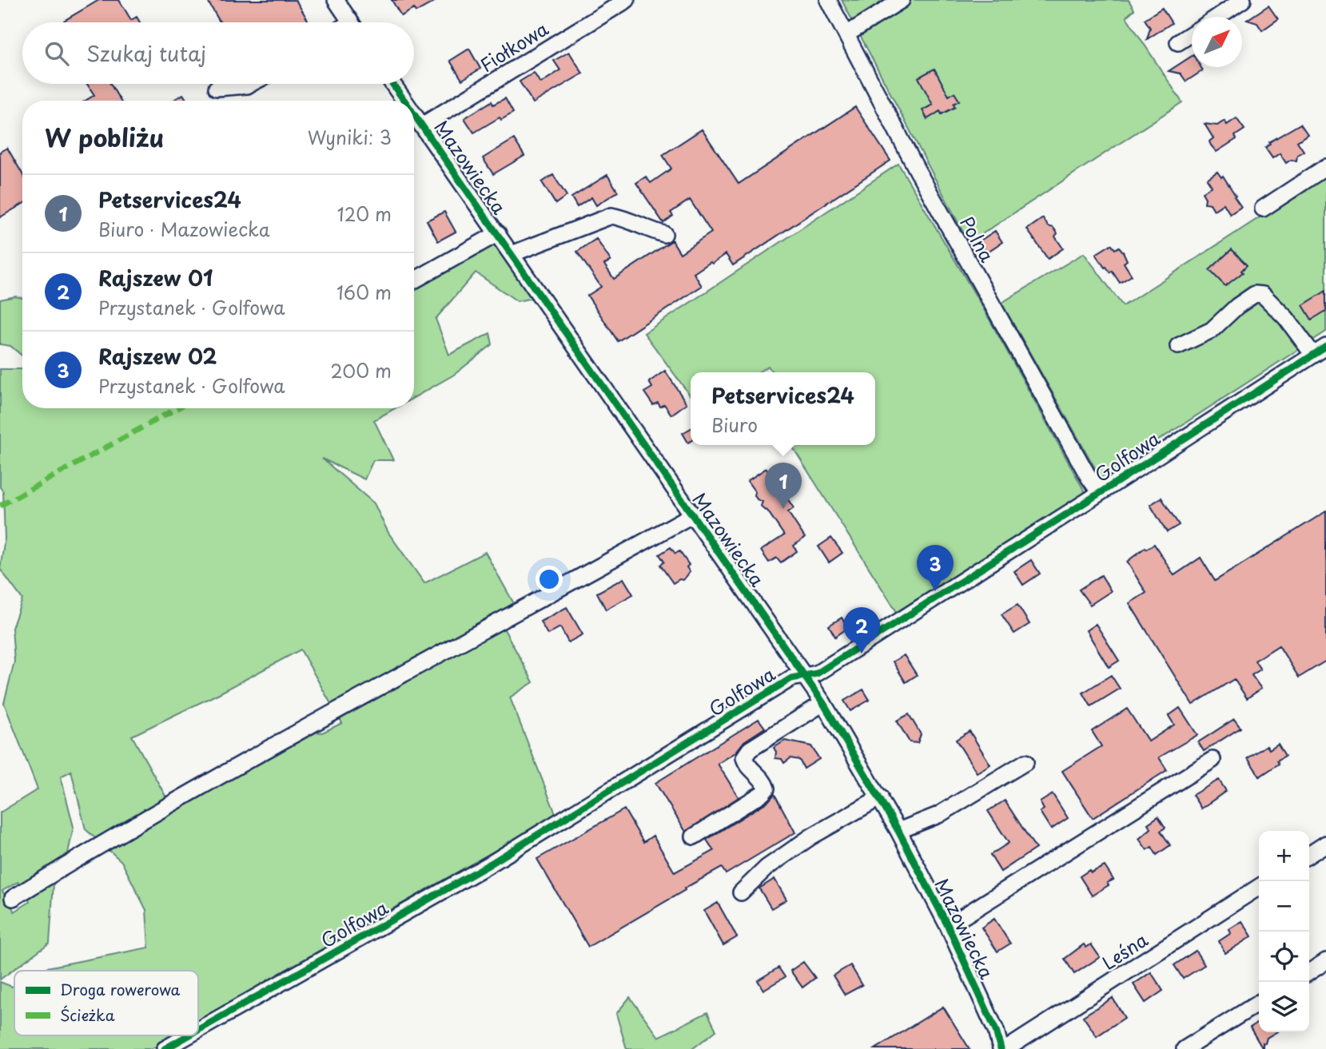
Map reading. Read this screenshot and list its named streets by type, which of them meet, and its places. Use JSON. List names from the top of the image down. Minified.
{"streets":{"street":["Fiołkowa","Mazowiecka","Polna","Golfowa","Leśna"]},"crossings":[["Fiołkowa","Mazowiecka"],["Mazowiecka","Golfowa"],["Mazowiecka","Leśna"],["Polna","Golfowa"]],"legend":["Droga rowerowa","Ścieżka"],"north":"top right","page":{"search":"Szukaj tutaj","heading":["W pobliżu","Wyniki: 3"],"list":[{"mark":"1","name":"Petservices24","note":"Biuro · Mazowiecka","value":"120 m"},{"mark":"2","name":"Rajszew 01","note":"Przystanek · Golfowa","value":"160 m"},{"mark":"3","name":"Rajszew 02","note":"Przystanek · Golfowa","value":"200 m"}],"popup":["Petservices24","Biuro"],"pins":["1","3","2"],"map_buttons":["+","−"]}}
